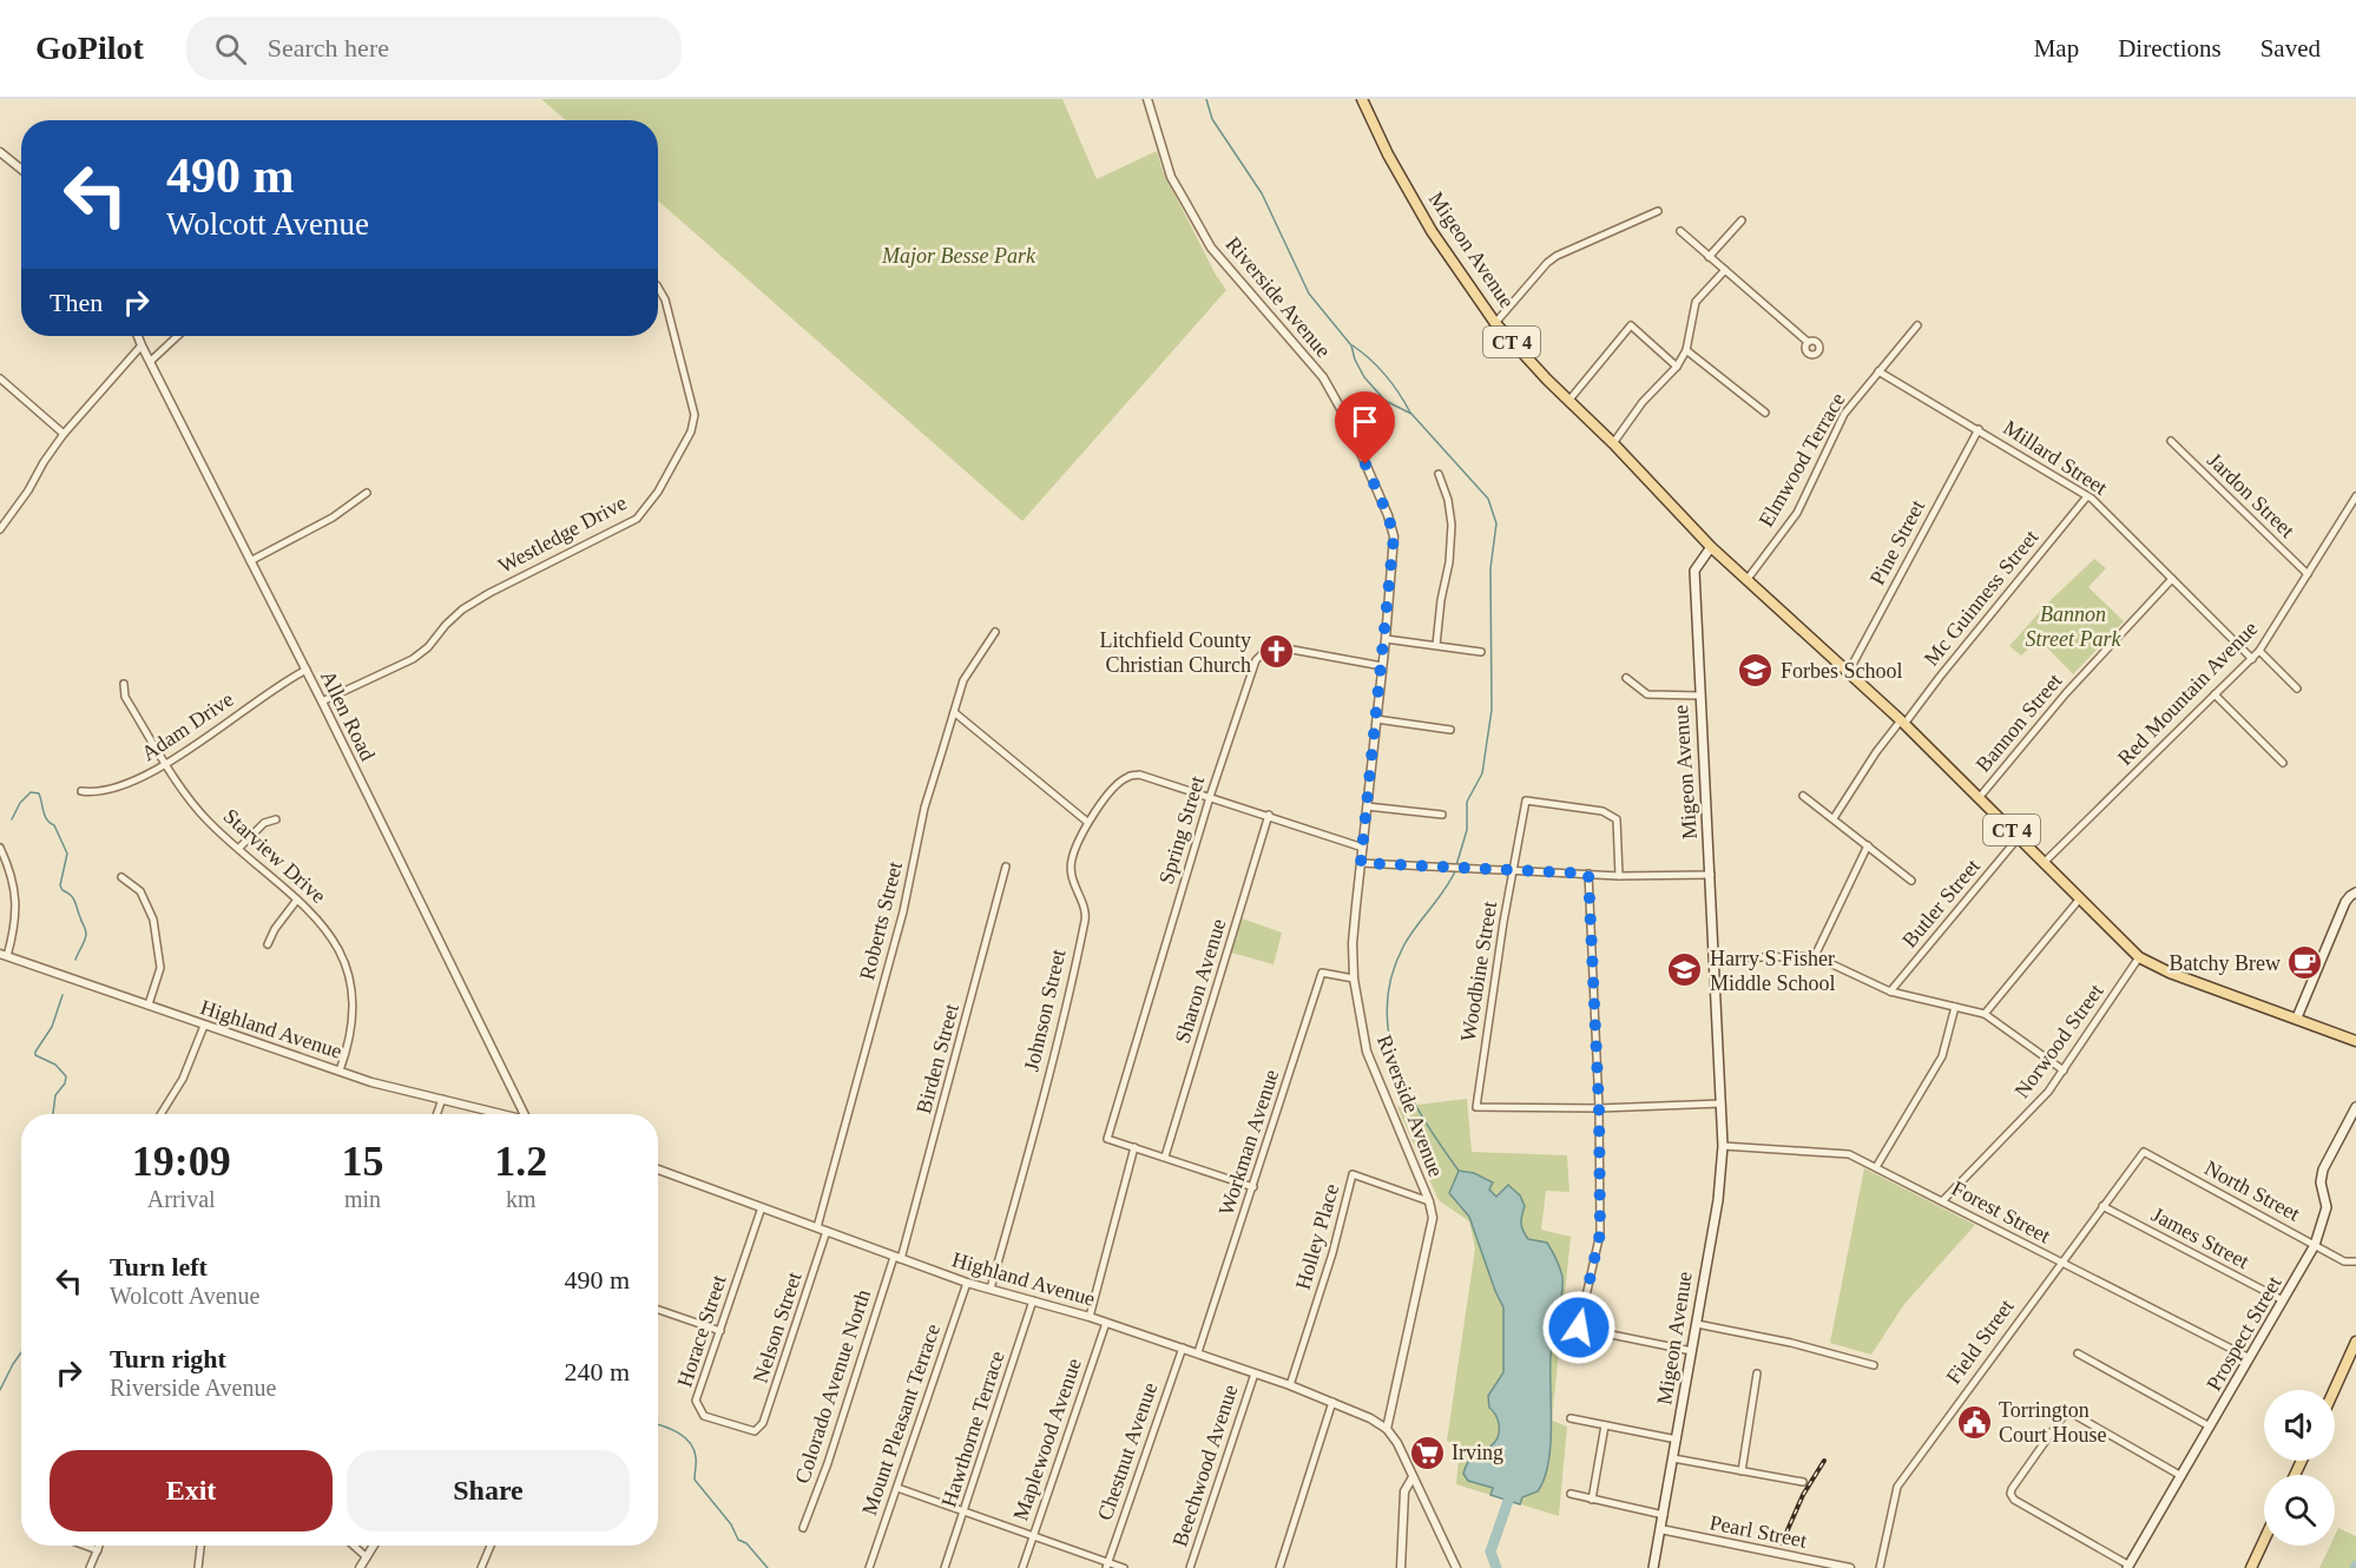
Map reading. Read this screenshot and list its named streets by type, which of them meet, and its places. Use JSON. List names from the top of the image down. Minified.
{"streets":{"main road":["Migeon Avenue","CT 4","Prospect Street"],"street":["Riverside Avenue","Millard Street","Elmwood Terrace","Jardon Street","Westledge Drive","Pine Street","Mc Guinness Street","Red Mountain Avenue","Allen Road","Bannon Street","Adam Drive","Spring Street","Starview Drive","Butler Street","Roberts Street","Woodbine Street","Sharon Avenue","Johnson Street","Highland Avenue","Norwood Street","Birden Street","Workman Avenue","North Street","Forest Street","Holley Place","James Street","Nelson Street","Horace Street","Field Street","Colorado Avenue North","Mount Pleasant Terrace","Hawthorne Terrace","Maplewood Avenue","Chestnut Avenue","Beechwood Avenue","Pearl Street"]},"crossings":[["Migeon Avenue","CT 4"],["Migeon Avenue","Forest Street"],["Migeon Avenue","Pearl Street"],["Riverside Avenue","Spring Street"],["Riverside Avenue","Highland Avenue"],["Riverside Avenue","Workman Avenue"],["Riverside Avenue","Holley Place"],["CT 4","Elmwood Terrace"],["CT 4","Pine Street"],["CT 4","Mc Guinness Street"],["CT 4","Red Mountain Avenue"],["CT 4","Bannon Street"],["CT 4","Butler Street"],["CT 4","Norwood Street"],["Millard Street","Elmwood Terrace"],["Millard Street","Pine Street"],["Millard Street","Mc Guinness Street"],["Millard Street","Red Mountain Avenue"],["Millard Street","Bannon Street"],["Jardon Street","Red Mountain Avenue"],["Westledge Drive","Allen Road"],["Allen Road","Adam Drive"],["Adam Drive","Starview Drive"],["Spring Street","Johnson Street"],["Starview Drive","Highland Avenue"],["Roberts Street","Highland Avenue"],["Johnson Street","Highland Avenue"],["Highland Avenue","Birden Street"],["Highland Avenue","Workman Avenue"],["Highland Avenue","Holley Place"],["Highland Avenue","Nelson Street"],["Highland Avenue","Horace Street"],["Highland Avenue","Colorado Avenue North"],["Highland Avenue","Mount Pleasant Terrace"],["Highland Avenue","Hawthorne Terrace"],["Highland Avenue","Maplewood Avenue"],["Highland Avenue","Chestnut Avenue"],["Highland Avenue","Beechwood Avenue"],["Norwood Street","Forest Street"],["Birden Street","Colorado Avenue North"],["North Street","Prospect Street"],["North Street","Field Street"],["Forest Street","Prospect Street"],["Forest Street","Field Street"],["James Street","Prospect Street"],["James Street","Field Street"],["Nelson Street","Horace Street"]],"parks":["Major Besse Park","Bannon Street Park"],"places":{"church":["Litchfield County Christian Church"],"school or university":["Forbes School","Harry S Fisher Middle School"],"cafe":["Batchy Brew"],"public building":["Torrington Court House"],"supermarket":["Irving"]},"page":{"header":"GoPilot","search":"Search here","nav":["Map","Directions","Saved"],"turn":["490 m","Wolcott Avenue"],"then":"Then","eta":["19:09","Arrival","15","min","1.2","km"],"list":[{"name":"Turn left","note":"Wolcott Avenue","value":"490 m"},{"name":"Turn right","note":"Riverside Avenue","value":"240 m"}],"buttons":["Exit","Share"]}}
